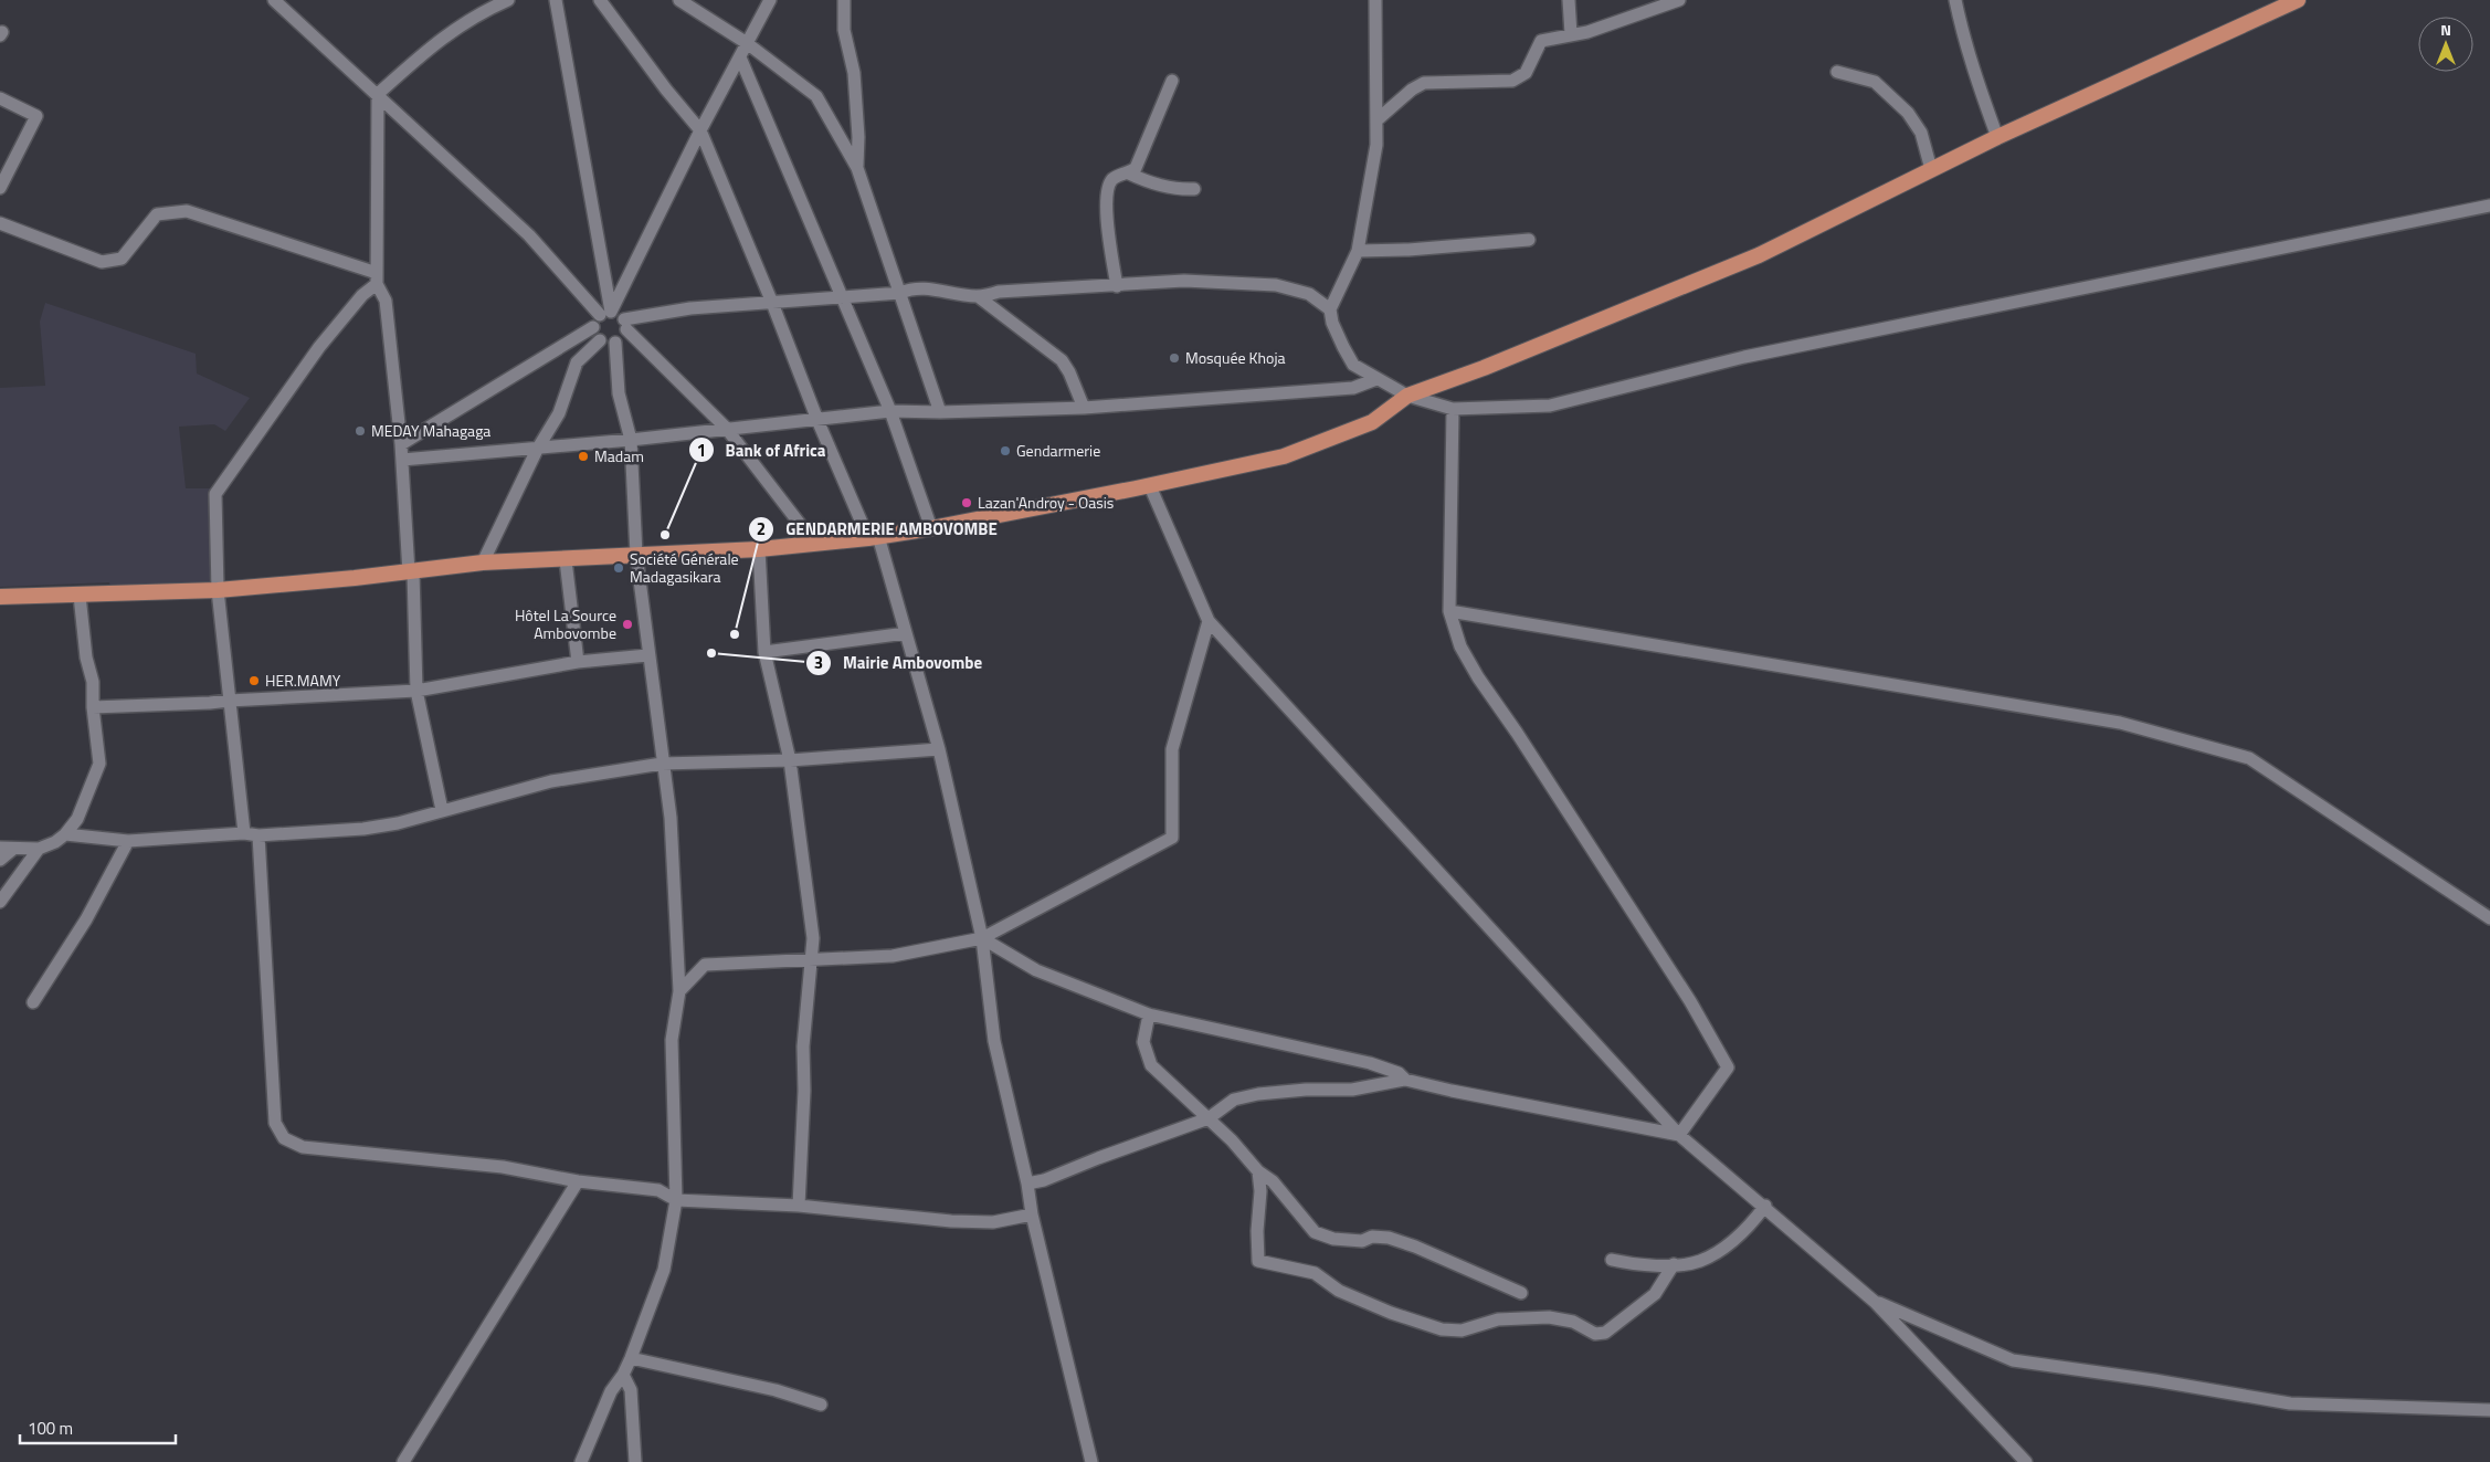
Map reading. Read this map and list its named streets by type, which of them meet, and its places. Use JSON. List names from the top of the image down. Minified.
{"places":["Mosquée Khoja","MEDAY Mahagaga","Gendarmerie","Madam","Lazan'Androy - Oasis","Bank of Africa","Société Générale Madagasikara","Hôtel La Source Ambovombe","GENDARMERIE AMBOVOMBE","Mairie Ambovombe","HER.MAMY"],"scale_bar":"100 m","north":"top"}
